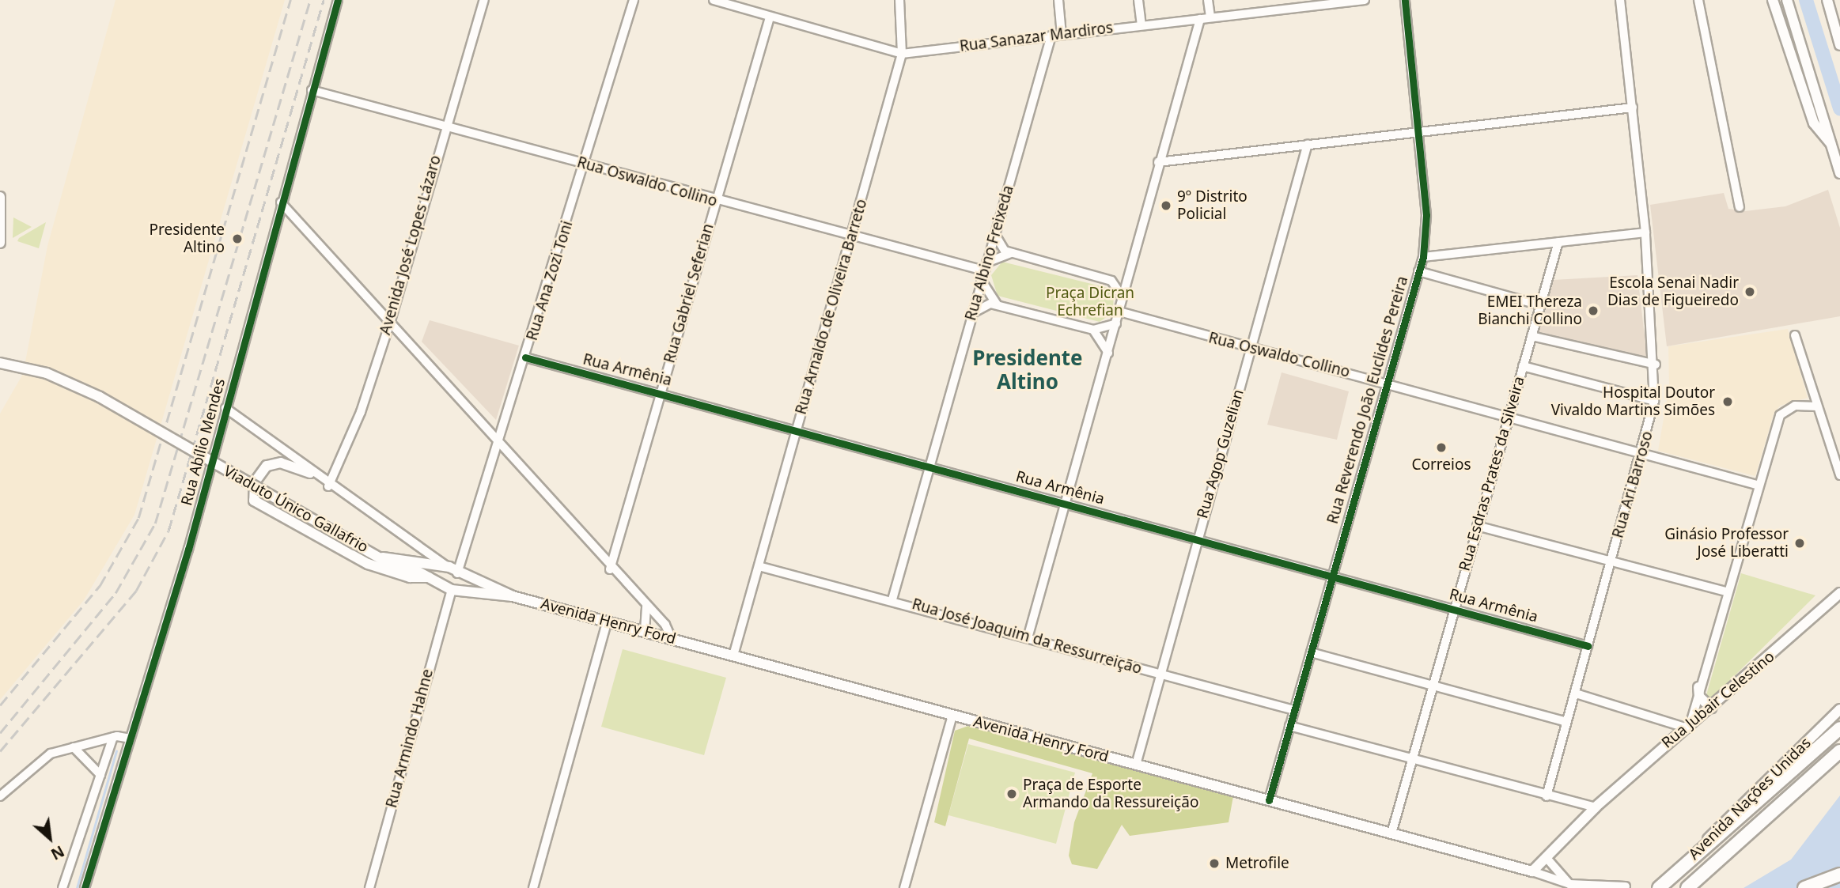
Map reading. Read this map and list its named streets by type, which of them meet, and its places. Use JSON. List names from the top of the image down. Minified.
{"streets":{"highway":["Avenida Nações Unidas"],"main road":["Viaduto Único Gallafrio","Avenida Henry Ford","Rua Jubair Celestino"],"street":["Rua Sanazar Mardiros","Rua Oswaldo Collino","Avenida José Lopes Lázaro","Rua Albino Freixeda","Rua Ana Zozi Toni","Rua Gabriel Seferian","Rua Arnaldo de Oliveira Barreto","Rua Armênia","Rua Reverendo João Euclides Pereira","Rua Abílio Mendes","Rua Agop Guzelian","Rua Esdras Prates da Silveira","Rua Ari Barroso","Rua José Joaquim da Ressurreição","Rua Armindo Hahne"]},"crossings":[["Rua Sanazar Mardiros","Rua Albino Freixeda"],["Rua Sanazar Mardiros","Rua Gabriel Seferian"],["Rua Sanazar Mardiros","Rua Arnaldo de Oliveira Barreto"],["Rua Oswaldo Collino","Avenida José Lopes Lázaro"],["Rua Oswaldo Collino","Rua Albino Freixeda"],["Rua Oswaldo Collino","Rua Ana Zozi Toni"],["Rua Oswaldo Collino","Rua Gabriel Seferian"],["Rua Oswaldo Collino","Rua Arnaldo de Oliveira Barreto"],["Rua Oswaldo Collino","Rua Reverendo João Euclides Pereira"],["Rua Oswaldo Collino","Rua Abílio Mendes"],["Rua Oswaldo Collino","Rua Agop Guzelian"],["Rua Oswaldo Collino","Rua Esdras Prates da Silveira"],["Rua Oswaldo Collino","Rua Ari Barroso"],["Avenida José Lopes Lázaro","Avenida Henry Ford"],["Rua Albino Freixeda","Rua Armênia"],["Rua Albino Freixeda","Rua José Joaquim da Ressurreição"],["Rua Ana Zozi Toni","Rua Armênia"],["Rua Ana Zozi Toni","Viaduto Único Gallafrio"],["Rua Ana Zozi Toni","Avenida Henry Ford"],["Rua Gabriel Seferian","Rua Armênia"],["Rua Arnaldo de Oliveira Barreto","Rua Armênia"],["Rua Arnaldo de Oliveira Barreto","Avenida Henry Ford"],["Rua Arnaldo de Oliveira Barreto","Rua José Joaquim da Ressurreição"],["Rua Armênia","Rua Reverendo João Euclides Pereira"],["Rua Armênia","Rua Agop Guzelian"],["Rua Armênia","Rua Esdras Prates da Silveira"],["Rua Armênia","Rua Ari Barroso"],["Rua Reverendo João Euclides Pereira","Avenida Henry Ford"],["Rua Reverendo João Euclides Pereira","Rua José Joaquim da Ressurreição"],["Rua Abílio Mendes","Avenida Henry Ford"],["Rua Agop Guzelian","Avenida Henry Ford"],["Rua Agop Guzelian","Rua José Joaquim da Ressurreição"],["Rua Esdras Prates da Silveira","Avenida Henry Ford"],["Viaduto Único Gallafrio","Avenida Henry Ford"],["Viaduto Único Gallafrio","Rua Armindo Hahne"],["Avenida Henry Ford","Rua Jubair Celestino"],["Avenida Henry Ford","Rua Armindo Hahne"]],"districts":["Presidente Altino"],"parks":["Praça Dicran Echrefian"],"places":["9º Distrito Policial","Presidente Altino","Escola Senai Nadir Dias de Figueiredo","EMEI Thereza Bianchi Collino","Hospital Doutor Vivaldo Martins Simões","Correios","Ginásio Professor José Liberatti","Praça de Esporte Armando da Ressureição","Metrofile"],"north":"bottom right"}
